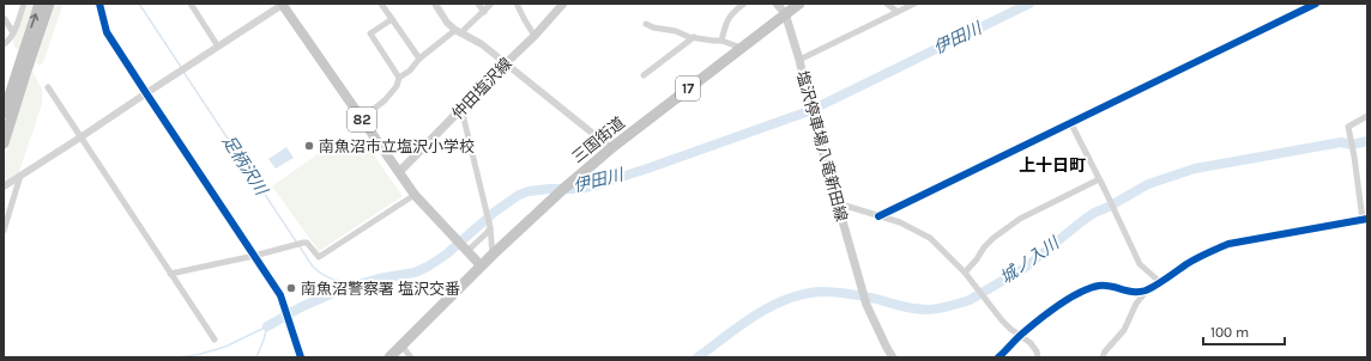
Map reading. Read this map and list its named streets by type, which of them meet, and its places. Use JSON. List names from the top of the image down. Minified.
{"streets":{"highway":["17","三国街道"],"main road":["仲田塩沢線","82","塩沢停車場八竜新田線"]},"crossings":[["仲田塩沢線","82"],["82","三国街道"],["三国街道","塩沢停車場八竜新田線"]],"districts":["上十日町"],"water":["伊田川","足柄沢川","城ノ入川"],"places":["南魚沼市立塩沢小学校","南魚沼警察署 塩沢交番"],"scale_bar":"100 m"}
